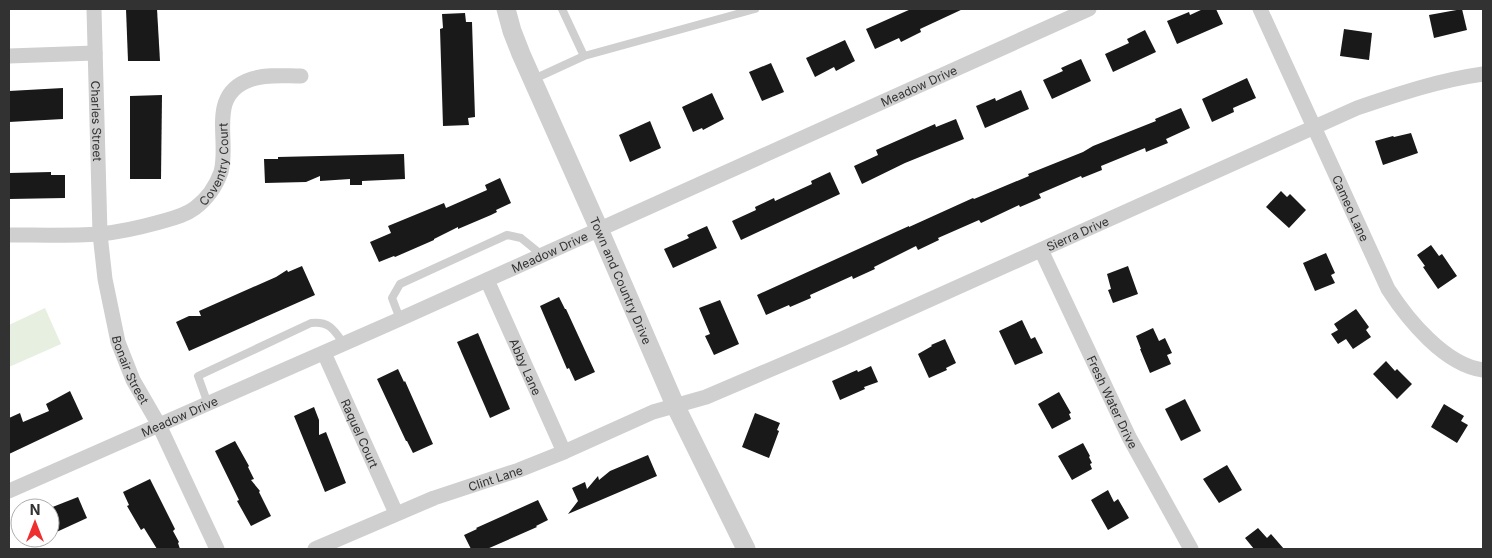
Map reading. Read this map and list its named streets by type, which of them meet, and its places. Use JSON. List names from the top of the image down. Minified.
{"streets":{"street":["Meadow Drive","Charles Street","Coventry Court","Cameo Lane","Sierra Drive","Town and Country Drive","Abby Lane","Bonair Street","Fresh Water Drive","Raquel Court","Clint Lane"]},"crossings":[["Meadow Drive","Town and Country Drive"],["Meadow Drive","Abby Lane"],["Meadow Drive","Bonair Street"],["Meadow Drive","Raquel Court"],["Charles Street","Coventry Court"],["Charles Street","Bonair Street"],["Coventry Court","Bonair Street"],["Cameo Lane","Sierra Drive"],["Sierra Drive","Town and Country Drive"],["Sierra Drive","Fresh Water Drive"],["Sierra Drive","Clint Lane"],["Town and Country Drive","Clint Lane"],["Abby Lane","Clint Lane"],["Raquel Court","Clint Lane"]],"north":"top"}
